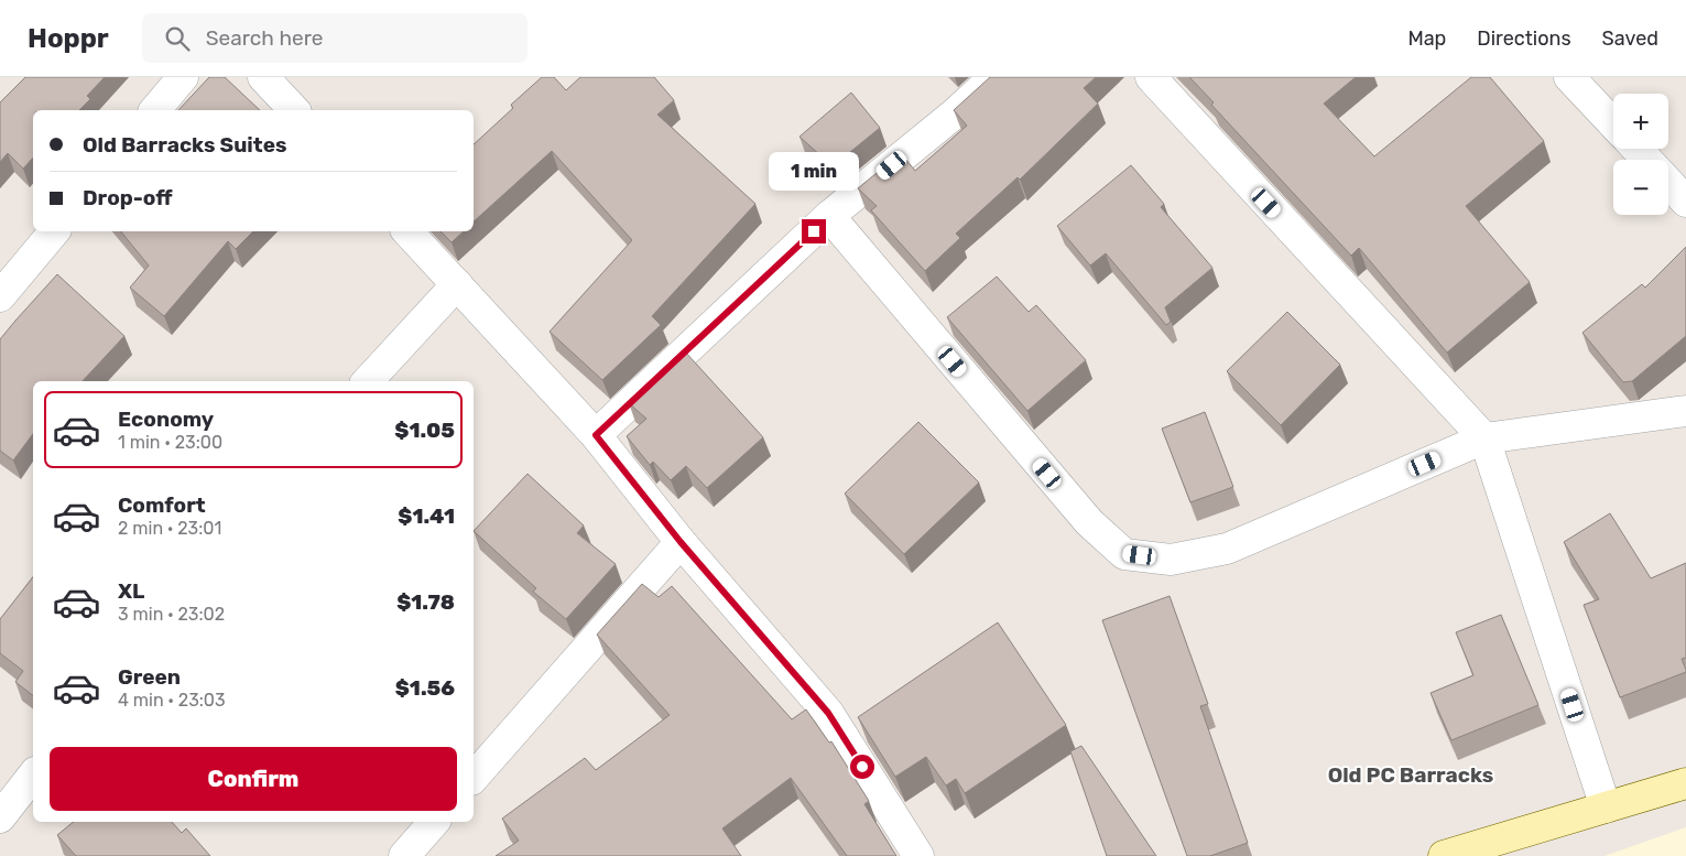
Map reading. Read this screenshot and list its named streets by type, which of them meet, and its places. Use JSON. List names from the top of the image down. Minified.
{"districts":["Old PC Barracks"],"page":{"header":"Hoppr","search":"Search here","nav":["Map","Directions","Saved"],"map_buttons":["+","−"],"banner":["Old Barracks Suites","Drop-off"],"bubble":"1 min","list":[{"name":"Economy","note":"1 min · 23:00","value":"$1.05"},{"name":"Comfort","note":"2 min · 23:01","value":"$1.41"},{"name":"XL","note":"3 min · 23:02","value":"$1.78"},{"name":"Green","note":"4 min · 23:03","value":"$1.56"}],"buttons":"Confirm"}}
